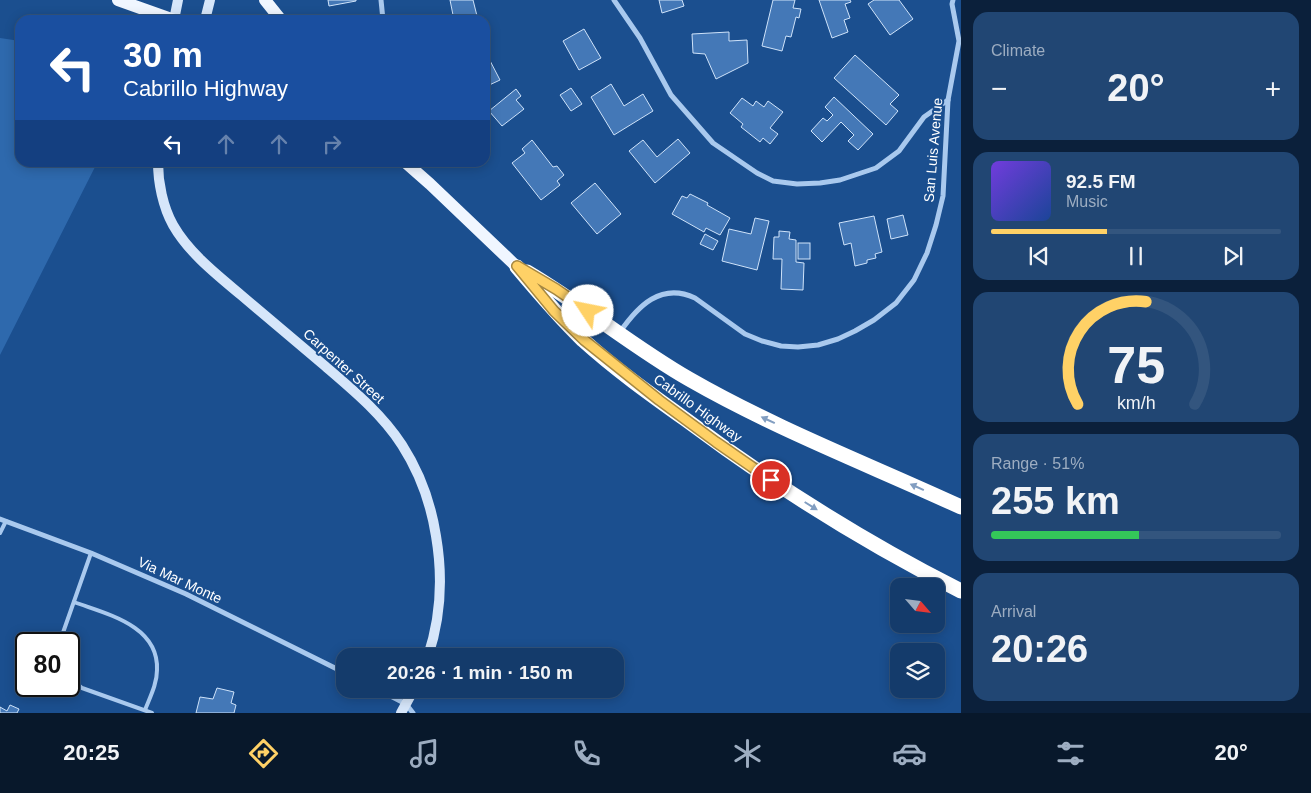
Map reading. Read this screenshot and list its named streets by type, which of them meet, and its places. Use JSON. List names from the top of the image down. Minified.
{"streets":{"highway":["Cabrillo Highway"],"street":["San Luis Avenue","Carpenter Street","Via Mar Monte"]},"crossings":[["San Luis Avenue","Cabrillo Highway"]],"north":"bottom right","page":{"tile":["Climate",["Range · 51%","255 km"],["Arrival","20:26"]],"turn":["30 m","Cabrillo Highway"],"heat":["−","20°","+"],"song":["92.5 FM","Music"],"limit":"80","trip":"20:26 · 1 min · 150 m","tabs":["20:25","20°"],"gauge":["75","km/h"]}}
